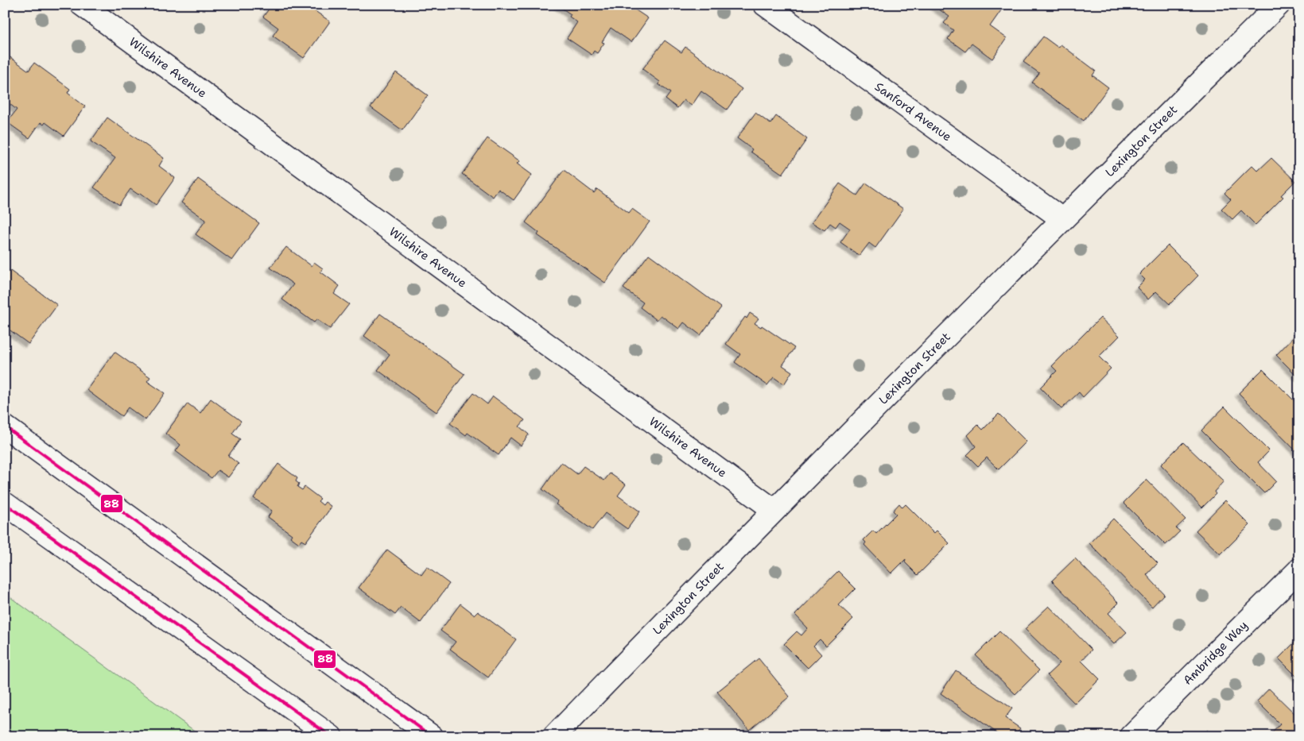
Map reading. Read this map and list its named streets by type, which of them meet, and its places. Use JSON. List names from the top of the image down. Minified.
{"streets":{"street":["Wilshire Avenue","Sanford Avenue","Lexington Street","Ambridge Way"]},"crossings":[["Wilshire Avenue","Lexington Street"],["Sanford Avenue","Lexington Street"]],"lines":["transit line 88"]}
